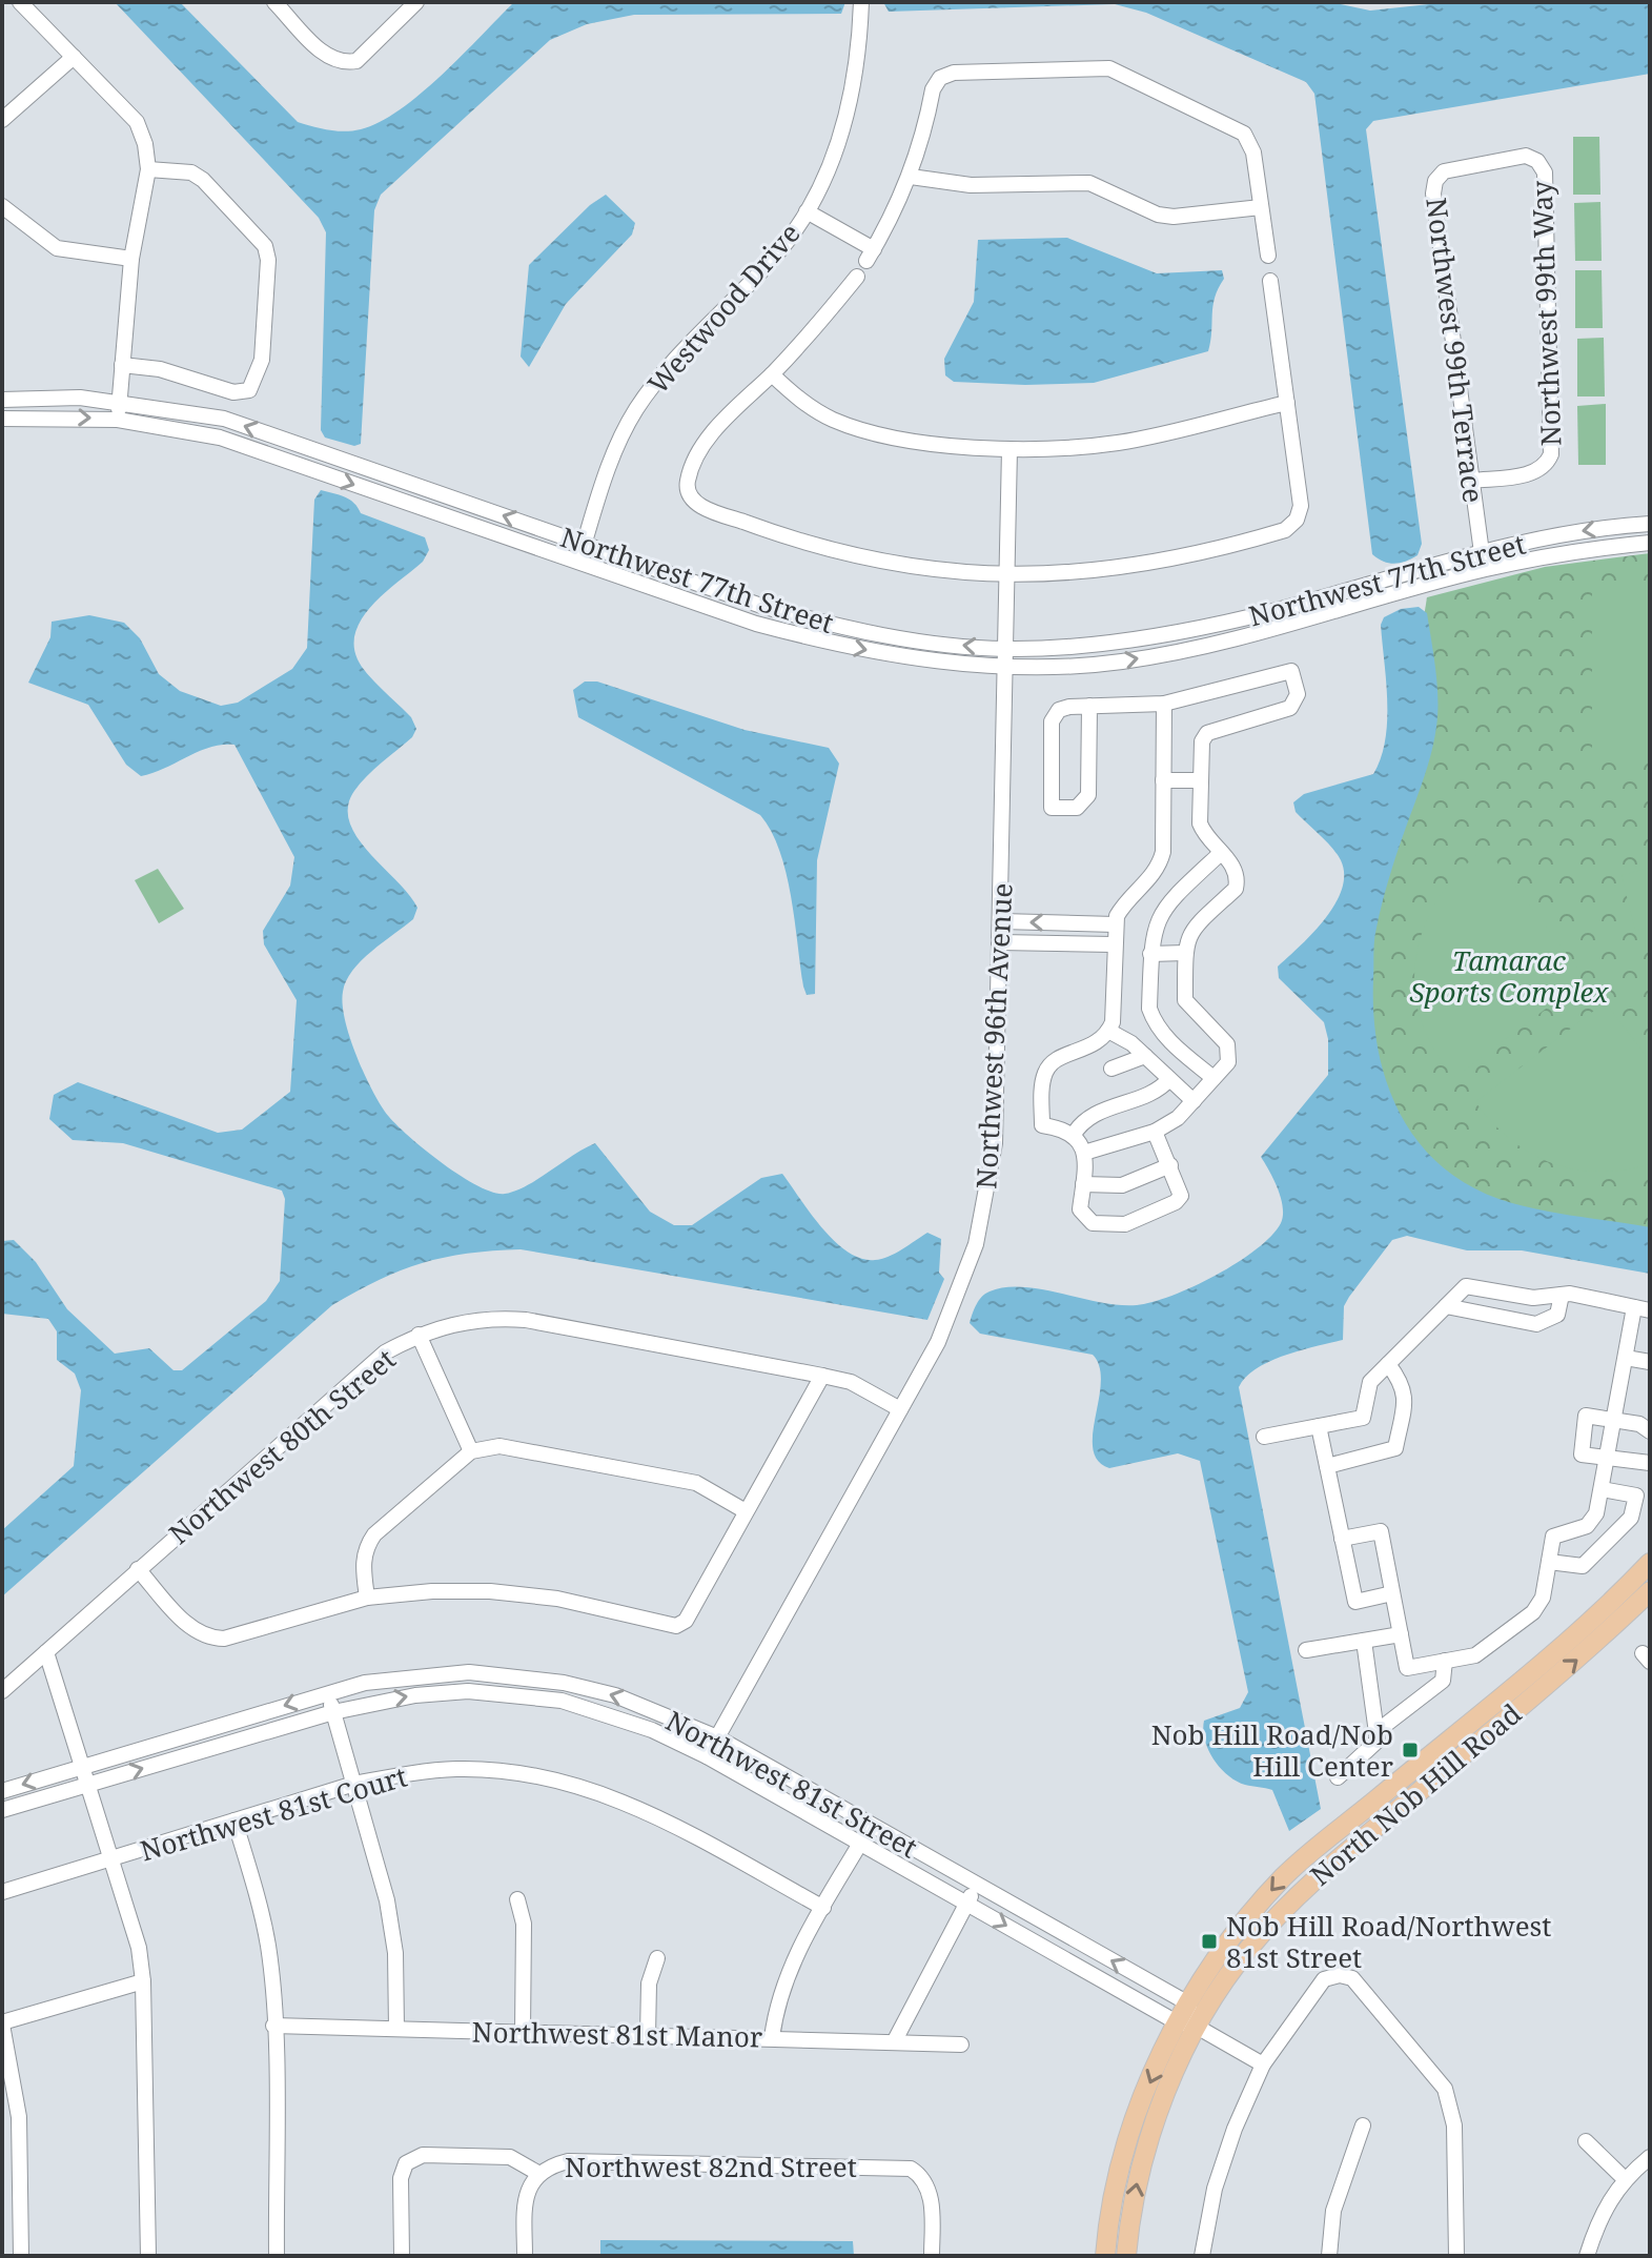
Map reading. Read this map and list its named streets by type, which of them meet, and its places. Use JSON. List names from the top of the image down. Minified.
{"streets":{"main road":["North Nob Hill Road"],"street":["Westwood Drive","Northwest 99th Way","Northwest 99th Terrace","Northwest 77th Street","Northwest 96th Avenue","Northwest 80th Street","Northwest 81st Street","Northwest 81st Court","Northwest 81st Manor","Northwest 82nd Street"]},"crossings":[["Westwood Drive","Northwest 77th Street"],["Northwest 99th Way","Northwest 99th Terrace"],["Northwest 99th Terrace","Northwest 77th Street"],["Northwest 77th Street","Northwest 96th Avenue"],["Northwest 96th Avenue","Northwest 80th Street"],["Northwest 96th Avenue","Northwest 81st Street"],["Northwest 81st Street","North Nob Hill Road"]],"parks":["Tamarac Sports Complex"],"places":{"transit":["Nob Hill Road/Nob Hill Center","Nob Hill Road/Northwest 81st Street"]}}
